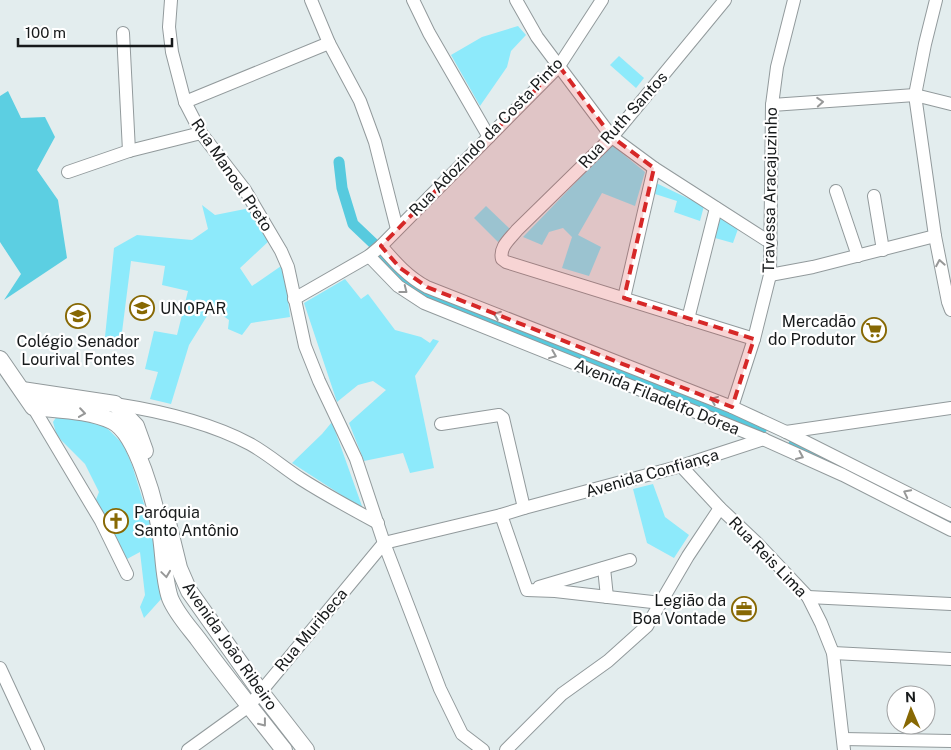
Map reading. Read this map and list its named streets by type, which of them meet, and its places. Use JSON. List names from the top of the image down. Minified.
{"streets":{"main road":["Avenida João Ribeiro"],"street":["Rua Ruth Santos","Rua Adozindo da Costa Pinto","Rua Manoel Preto","Travessa Aracajuzinho","Avenida Filadelfo Dórea","Avenida Confiança","Rua Reis Lima","Rua Muribeca"]},"crossings":[["Rua Adozindo da Costa Pinto","Rua Manoel Preto"],["Rua Adozindo da Costa Pinto","Avenida Filadelfo Dórea"],["Rua Manoel Preto","Avenida Confiança"],["Rua Manoel Preto","Rua Muribeca"],["Travessa Aracajuzinho","Avenida Filadelfo Dórea"],["Avenida Filadelfo Dórea","Avenida Confiança"],["Avenida Confiança","Rua Reis Lima"],["Avenida Confiança","Rua Muribeca"],["Rua Muribeca","Avenida João Ribeiro"]],"places":{"school or university":["UNOPAR","Colégio Senador Lourival Fontes"],"supermarket":["Mercadão do Produtor"],"church":["Paróquia Santo Antônio"],"office":["Legião da Boa Vontade"]},"scale_bar":"100 m","north":"top"}
